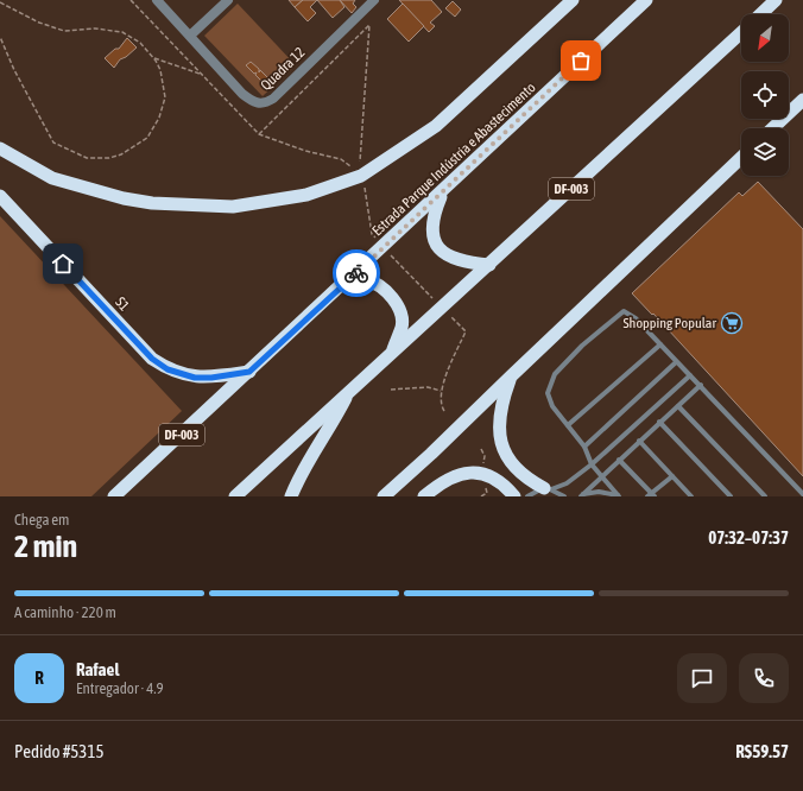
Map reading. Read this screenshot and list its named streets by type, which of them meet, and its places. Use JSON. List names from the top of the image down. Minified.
{"streets":{"highway":["Estrada Parque Indústria e Abastecimento","DF-003","S1"],"street":["Quadra 12"]},"crossings":[["Estrada Parque Indústria e Abastecimento","S1"]],"places":{"supermarket":["Shopping Popular"]},"north":"bottom left","page":{"heading":["2 min","Chega em","07:32–07:37"],"panel":["Rafael","Entregador · 4.9","Pedido #5315","R$59.57"],"bar":"A caminho · 220 m","round":"R"}}
